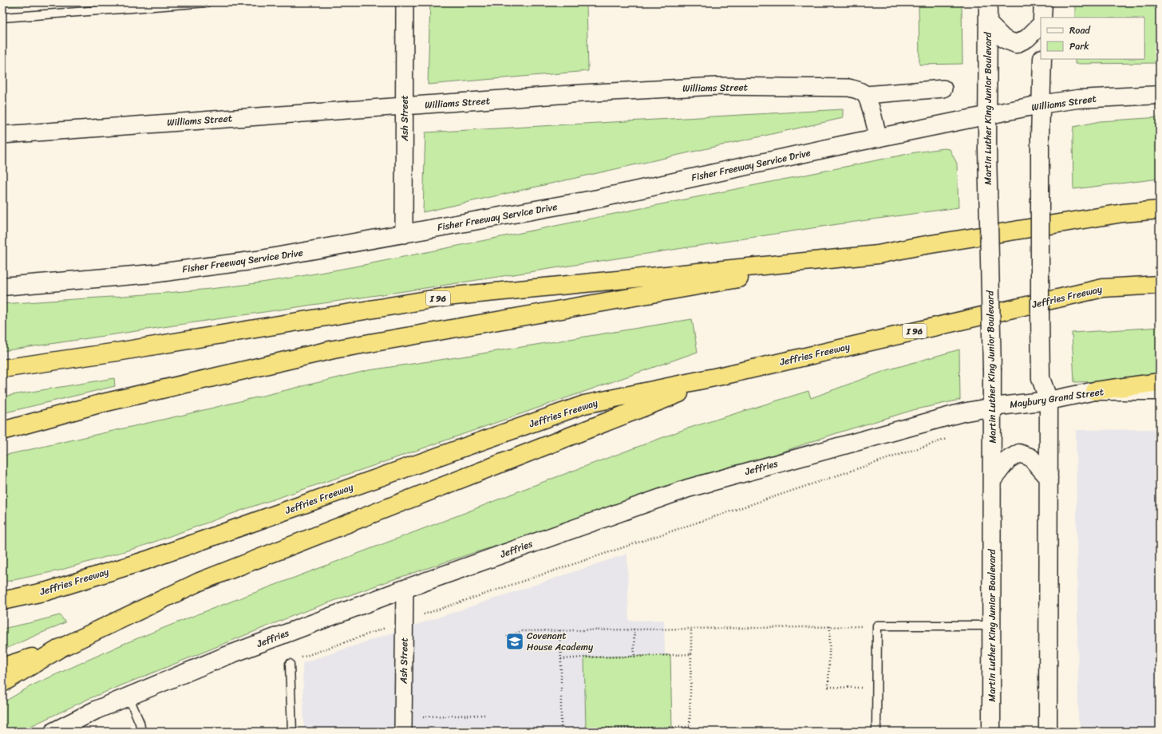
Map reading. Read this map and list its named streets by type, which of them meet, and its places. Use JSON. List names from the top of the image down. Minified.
{"streets":{"highway":["Jeffries Freeway","I 96"],"street":["Williams Street","Martin Luther King Junior Boulevard","Ash Street","Fisher Freeway Service Drive","Maybury Grand Street","Jeffries"]},"crossings":[["Williams Street","Martin Luther King Junior Boulevard"],["Williams Street","Ash Street"],["Williams Street","Fisher Freeway Service Drive"],["Martin Luther King Junior Boulevard","Fisher Freeway Service Drive"],["Martin Luther King Junior Boulevard","Maybury Grand Street"],["Martin Luther King Junior Boulevard","Jeffries"],["Ash Street","Fisher Freeway Service Drive"],["Ash Street","Jeffries"],["Maybury Grand Street","Jeffries"]],"places":{"school or university":["Covenant House Academy"]},"legend":["Road","Park"]}
